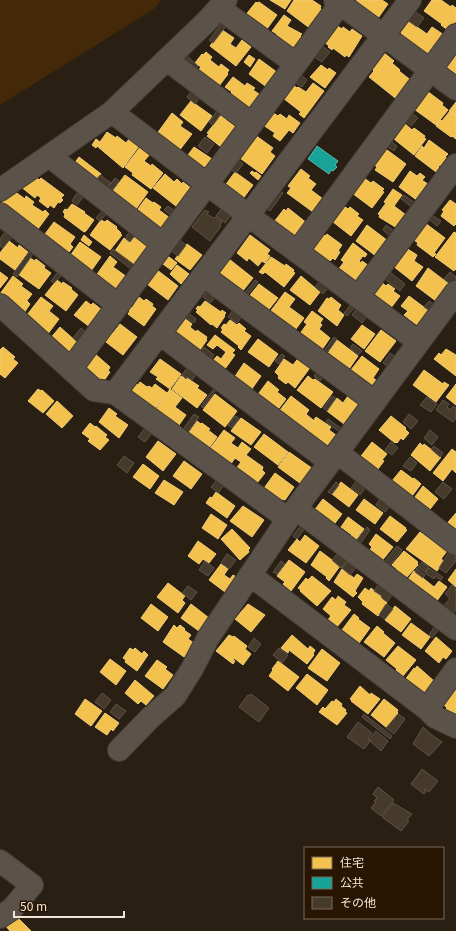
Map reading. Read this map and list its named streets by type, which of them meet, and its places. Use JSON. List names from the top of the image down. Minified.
{"legend":["住宅","公共","その他"],"scale_bar":"50 m"}
